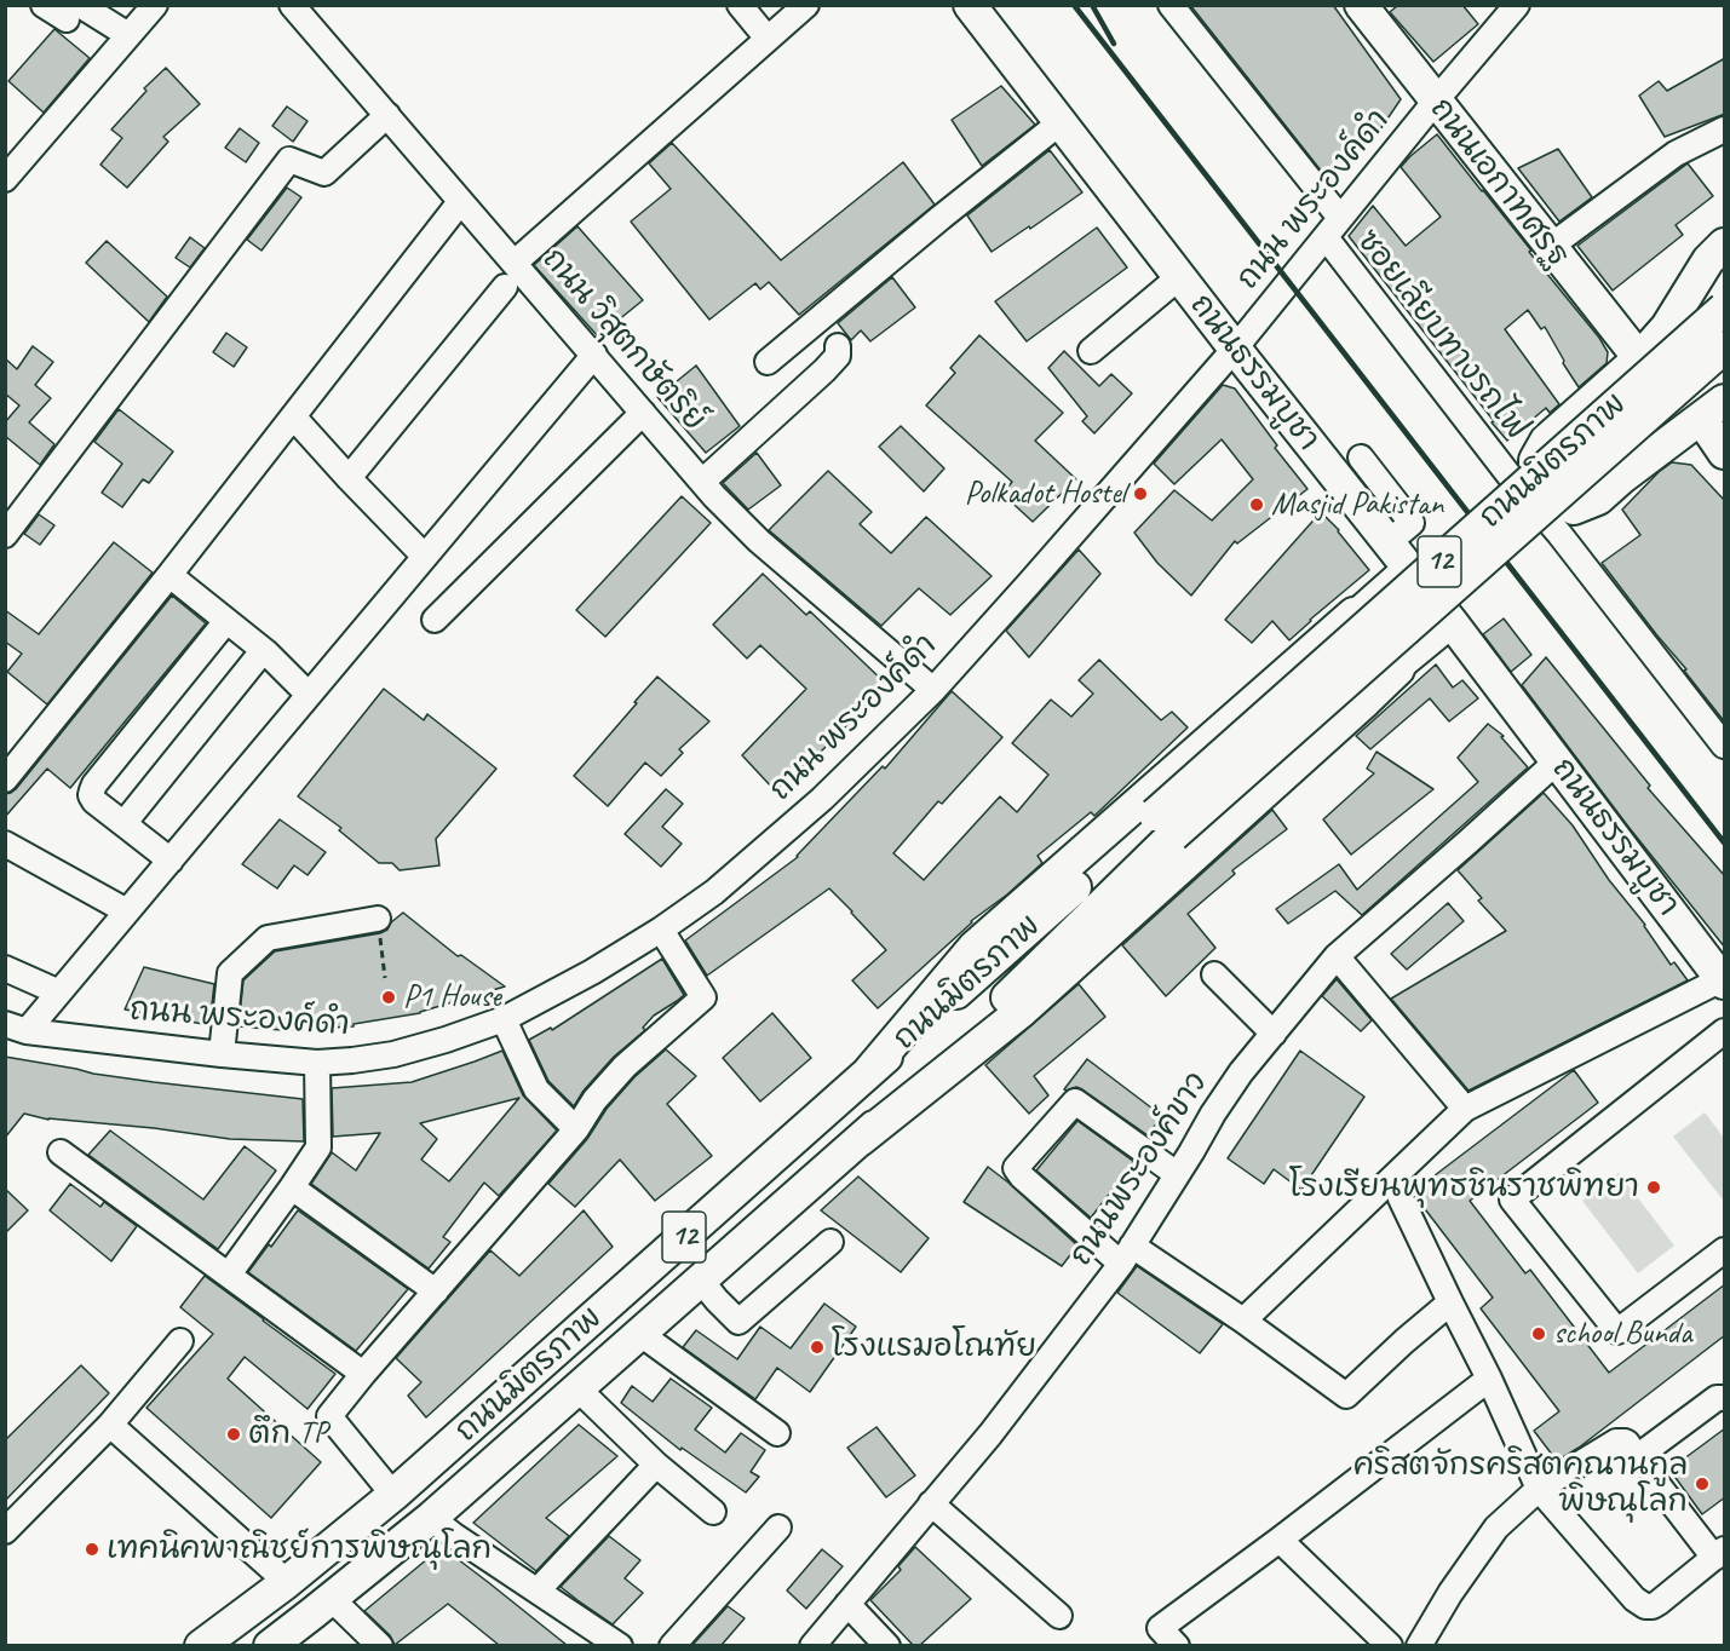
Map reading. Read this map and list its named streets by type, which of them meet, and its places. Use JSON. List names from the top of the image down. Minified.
{"streets":{"main road":["ถนนเอกาทศรฐ","ถนนธรรมบูชา","ถนนมิตรภาพ","12"],"street":["ถนน พระองค์ดำ","ซอยเลียบทางรถไฟ","ถนน วิสุตกษัตริย์","ถนนพระองค์ขาว"]},"crossings":[["ถนนเอกาทศรฐ","ถนน พระองค์ดำ"],["ถนน พระองค์ดำ","ซอยเลียบทางรถไฟ"],["ถนน พระองค์ดำ","ถนน วิสุตกษัตริย์"],["ถนน พระองค์ดำ","ถนนธรรมบูชา"],["ถนนธรรมบูชา","ถนนพระองค์ขาว"]],"places":["Polkadot Hostel","Masjid Pakistan","P1 House","โรงเรียนพุทธชินราชพิทยา","school Bunda","โรงแรมอโณทัย","ตึก TP","คริสตจักรคริสตคุณานุกูล พิษณุโลก","เทคนิคพาณิชย์การพิษณุโลก"]}
